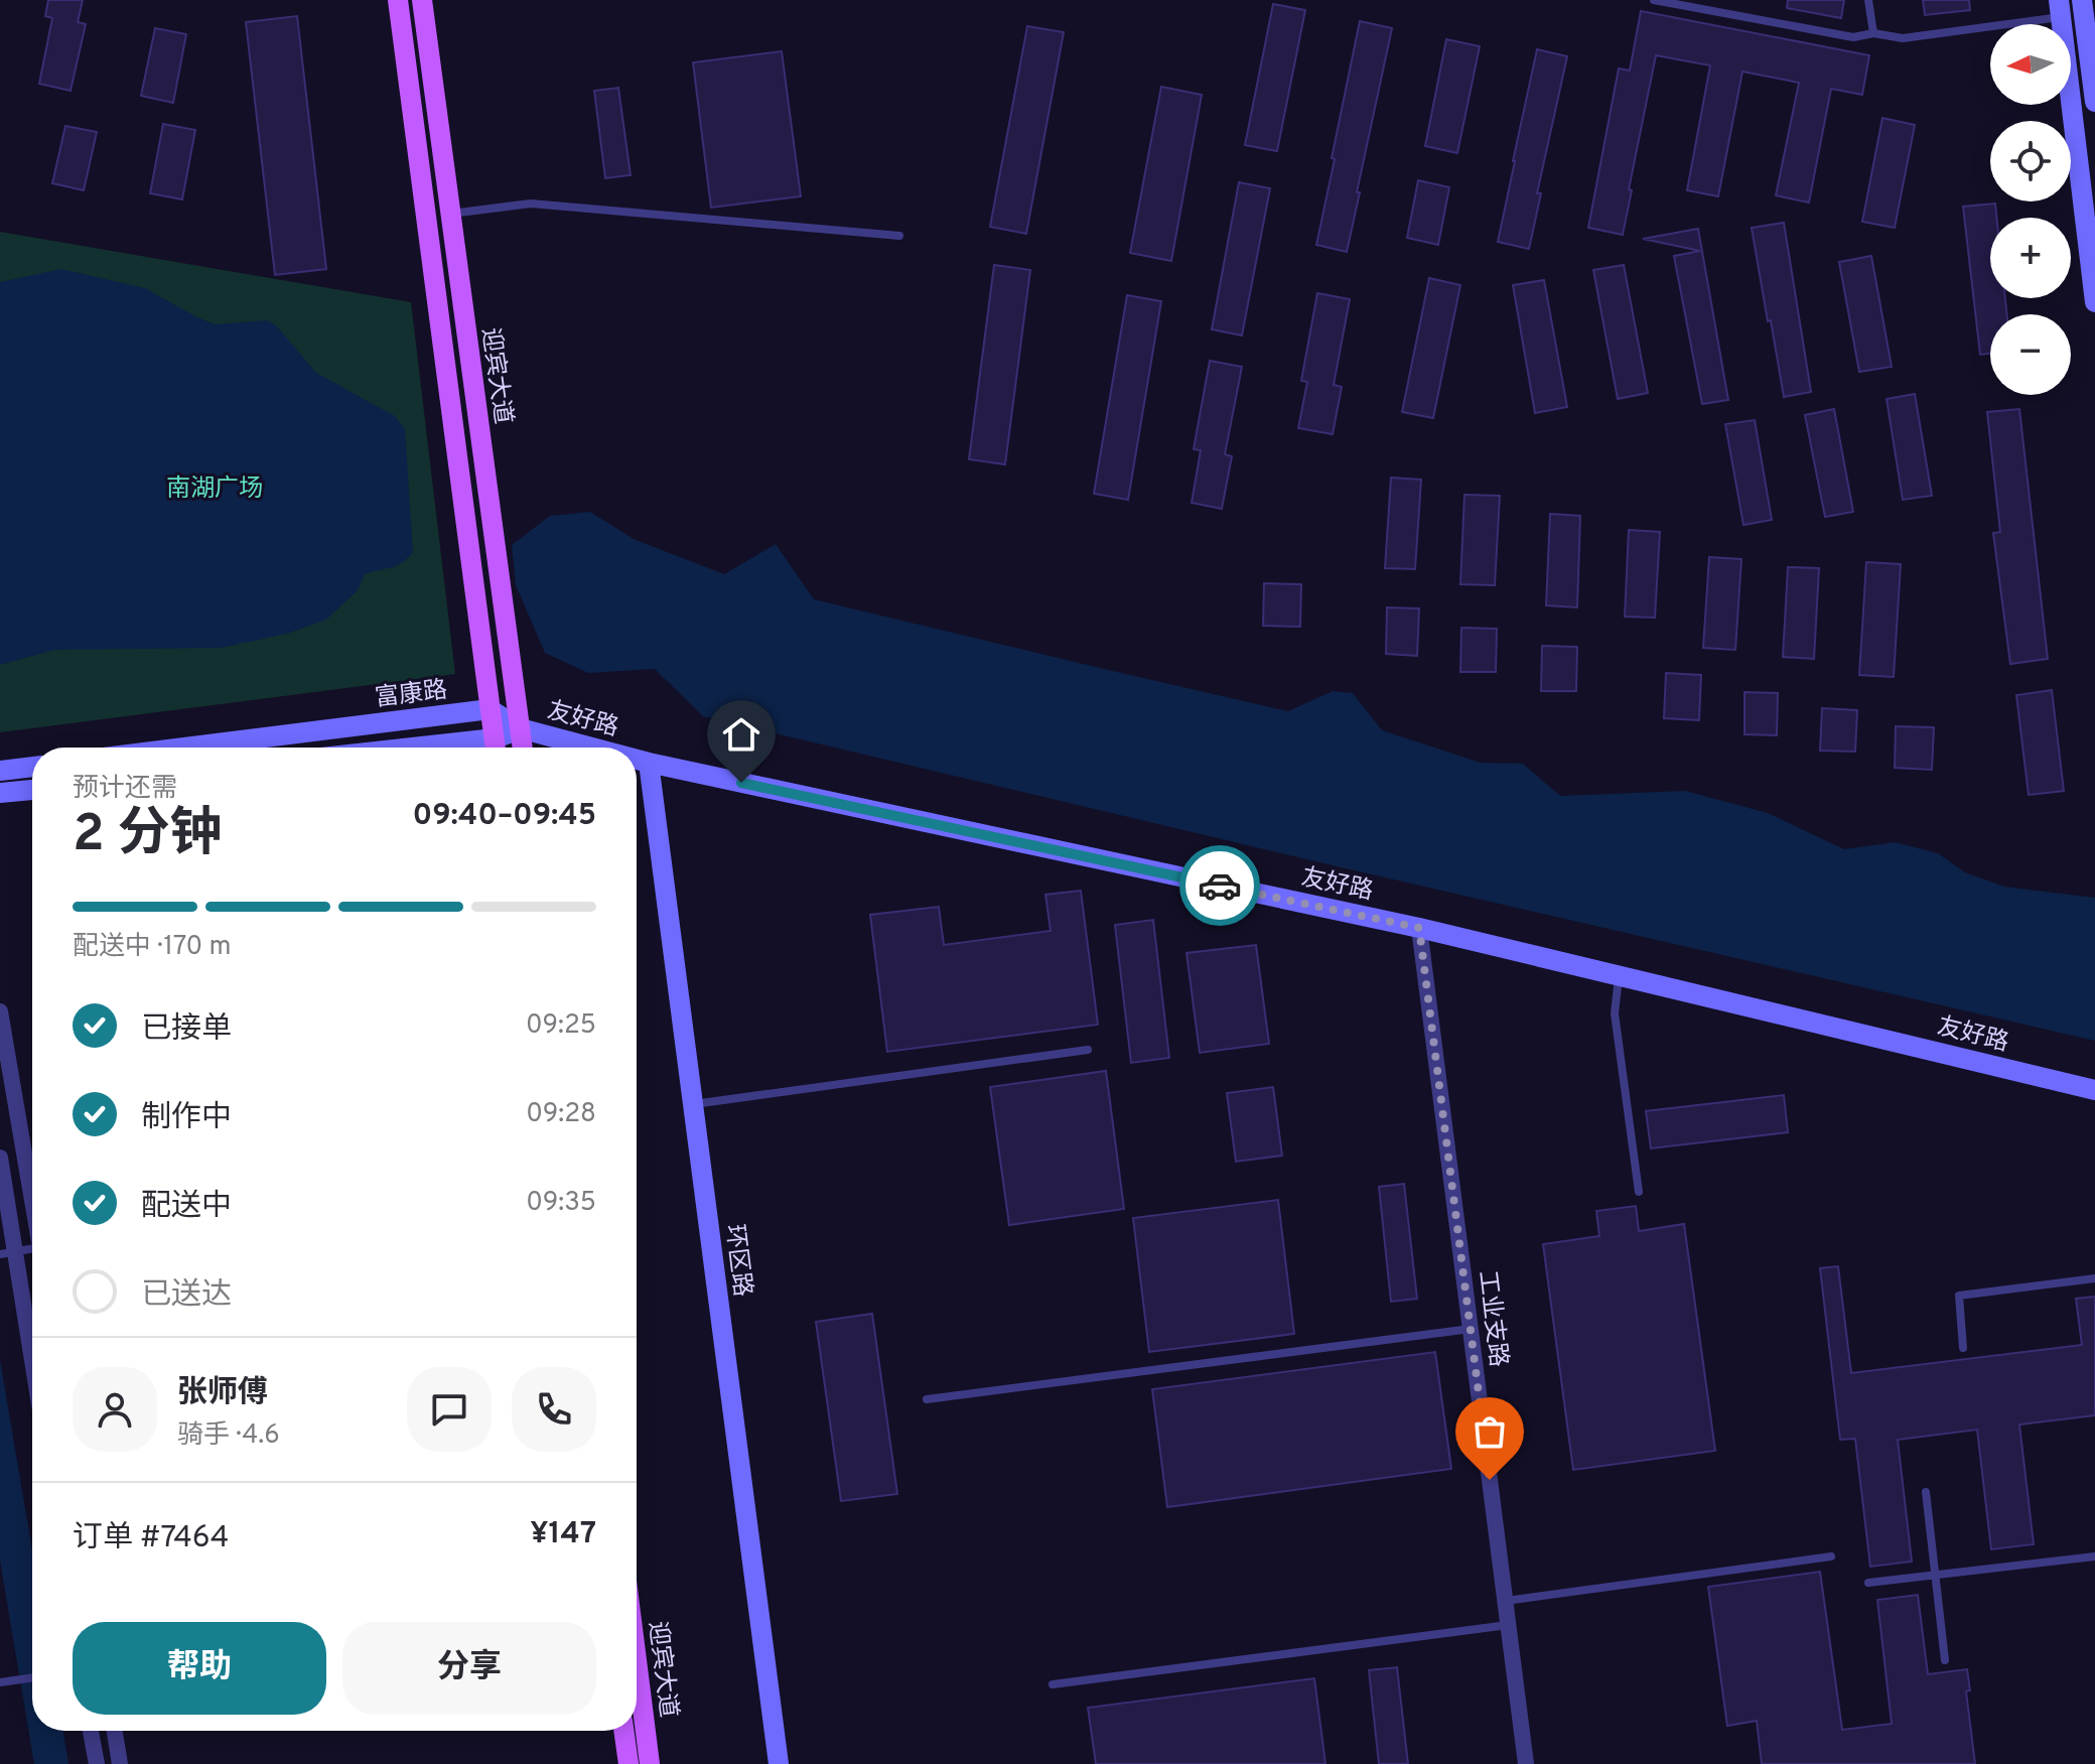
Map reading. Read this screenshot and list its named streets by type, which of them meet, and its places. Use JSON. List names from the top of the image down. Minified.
{"streets":{"main road":["迎宾大道"],"street":["富康路","友好路","环区路","工业支路"]},"crossings":[["迎宾大道","富康路"],["迎宾大道","友好路"],["友好路","环区路"],["友好路","工业支路"]],"parks":["南湖广场"],"north":"left","page":{"map_buttons":["+","−"],"heading":["2 分钟","预计还需","09:40–09:45"],"panel":["张师傅","骑手 · 4.6","订单 #7464","¥147"],"bar":"配送中 · 170 m","list":[["已接单","09:25"],["制作中","09:28"],["配送中","09:35"],"已送达"],"buttons":["帮助","分享"]}}
